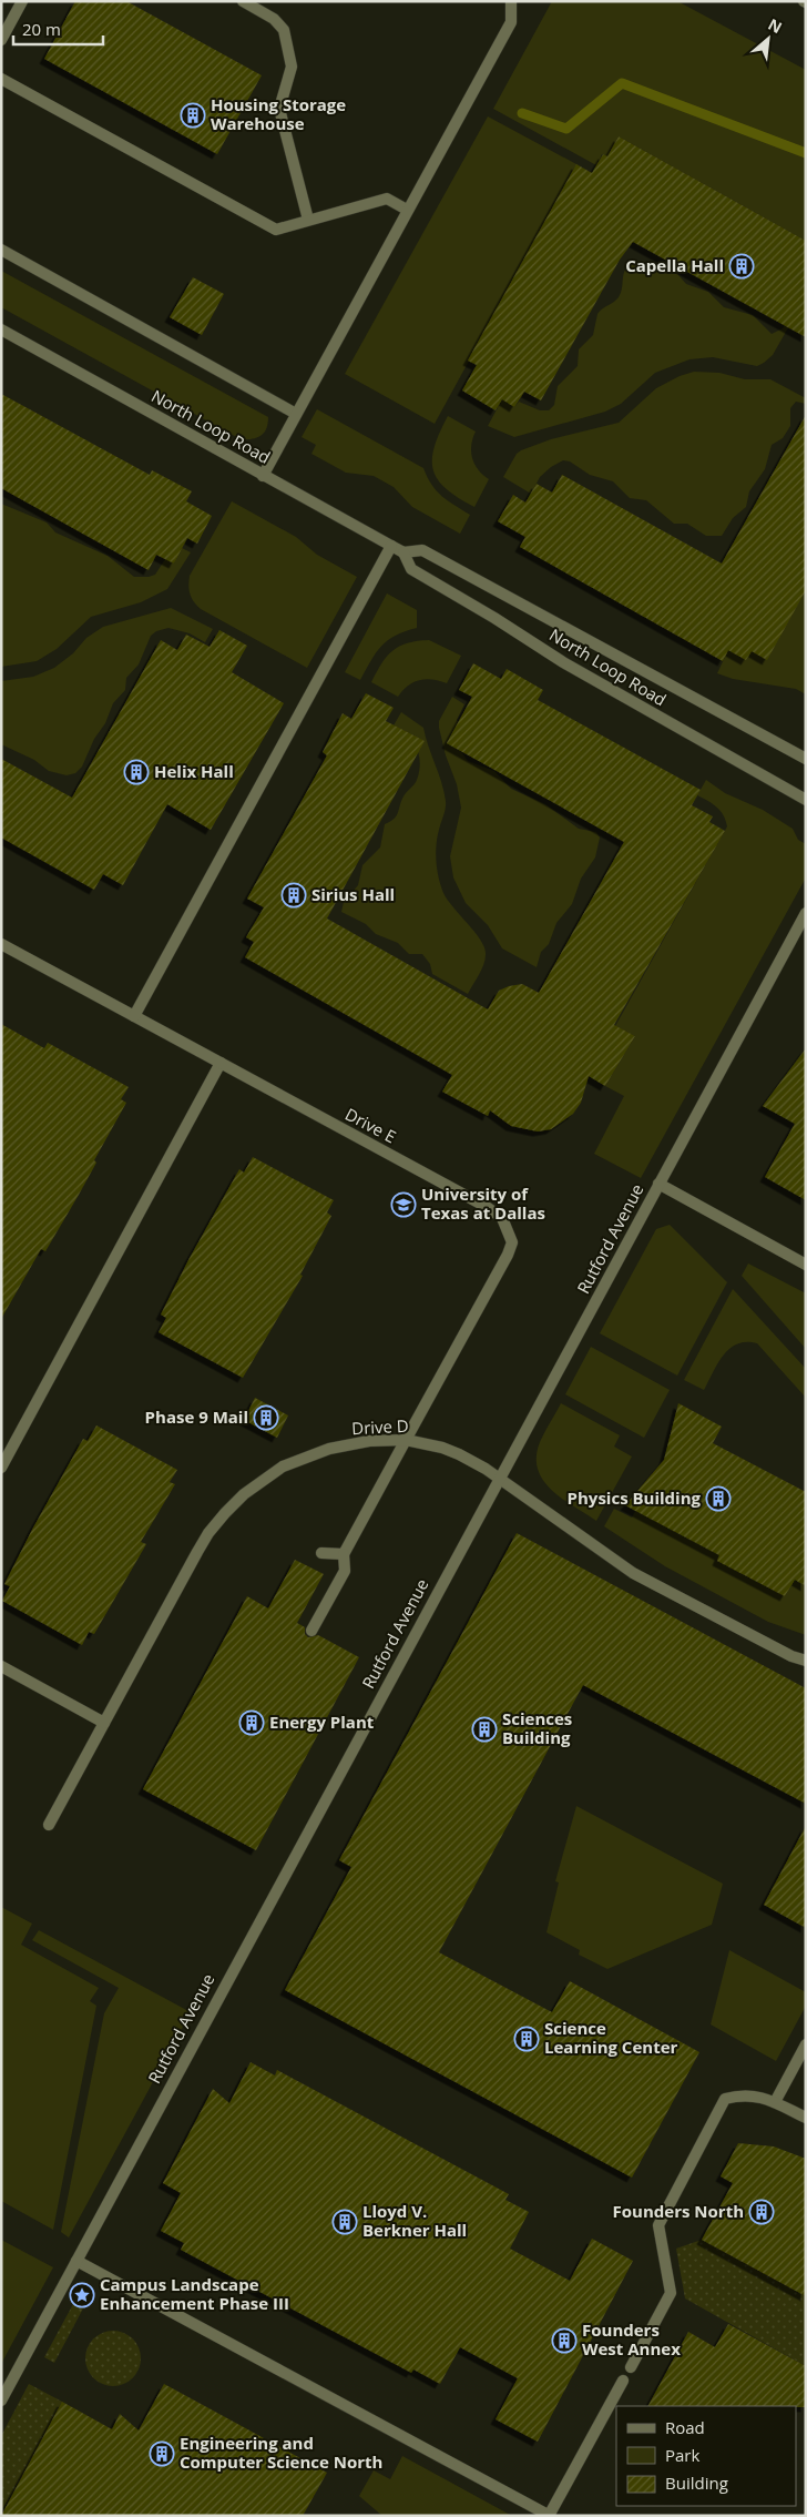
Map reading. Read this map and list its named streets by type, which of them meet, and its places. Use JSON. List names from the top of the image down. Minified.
{"streets":{"street":["North Loop Road","Drive E","Rutford Avenue","Drive D"]},"crossings":[["Drive E","Drive D"],["Rutford Avenue","Drive D"]],"places":{"building":["Housing Storage Warehouse","Capella Hall","Helix Hall","Sirius Hall","Phase 9 Mail","Physics Building","Energy Plant","Sciences Building","Science Learning Center","Founders North","Lloyd V. Berkner Hall","Founders West Annex","Engineering and Computer Science North"],"school or university":["University of Texas at Dallas"],"place":["Campus Landscape Enhancement Phase III"]},"legend":["Road","Park","Building"],"scale_bar":"20 m","north":"top right"}
